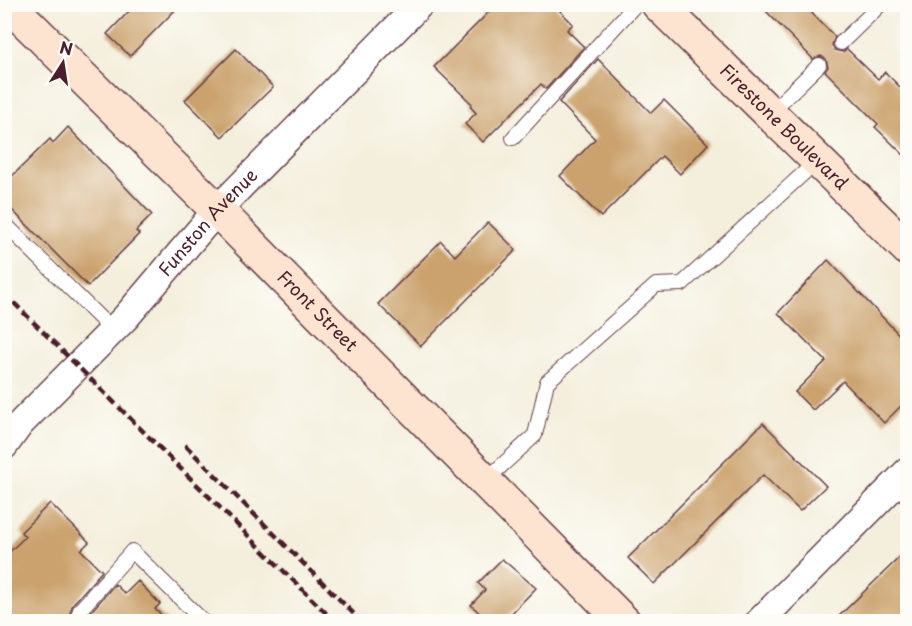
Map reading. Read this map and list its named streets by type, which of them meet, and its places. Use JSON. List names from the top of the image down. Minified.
{"streets":{"street":["Firestone Boulevard","Funston Avenue","Front Street"]},"crossings":[["Funston Avenue","Front Street"]],"north":"top"}
